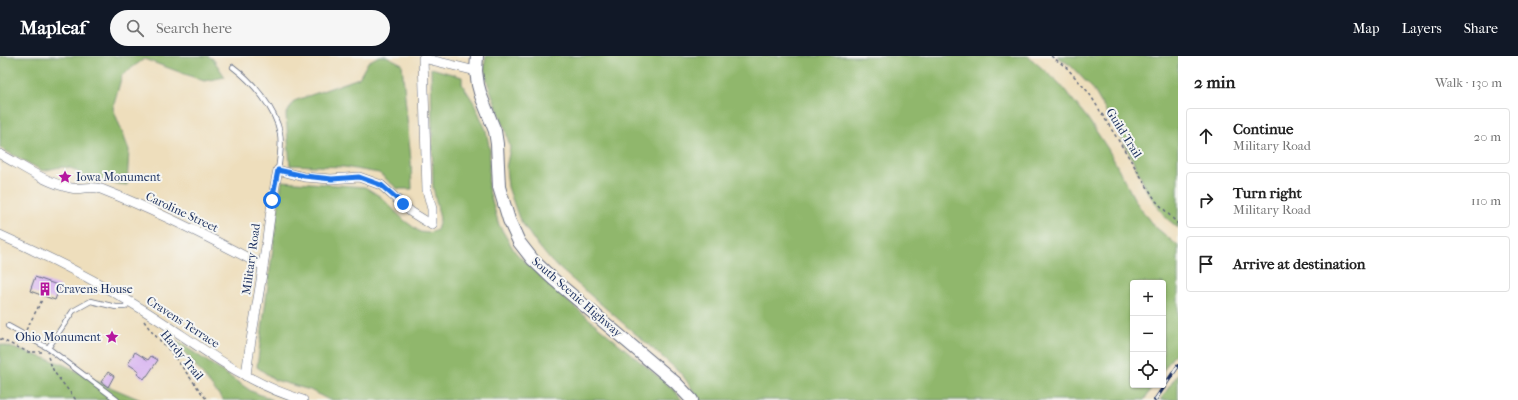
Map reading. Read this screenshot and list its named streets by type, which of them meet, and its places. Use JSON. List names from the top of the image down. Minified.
{"streets":{"main road":["South Scenic Highway"],"street":["Caroline Street","Military Road","Cravens Terrace"],"path":["Guild Trail","Hardy Trail"]},"crossings":[["Caroline Street","Military Road"],["Military Road","Cravens Terrace"]],"places":{"place":["Iowa Monument","Ohio Monument"],"building":["Cravens House"]},"page":{"header":"Mapleaf","search":"Search here","nav":["Map","Layers","Share"],"heading":["2 min","Walk · 130 m"],"list":[["Continue","Military Road","20 m"],["Turn right","Military Road","110 m"],"Arrive at destination"],"map_buttons":["+","−"]}}
